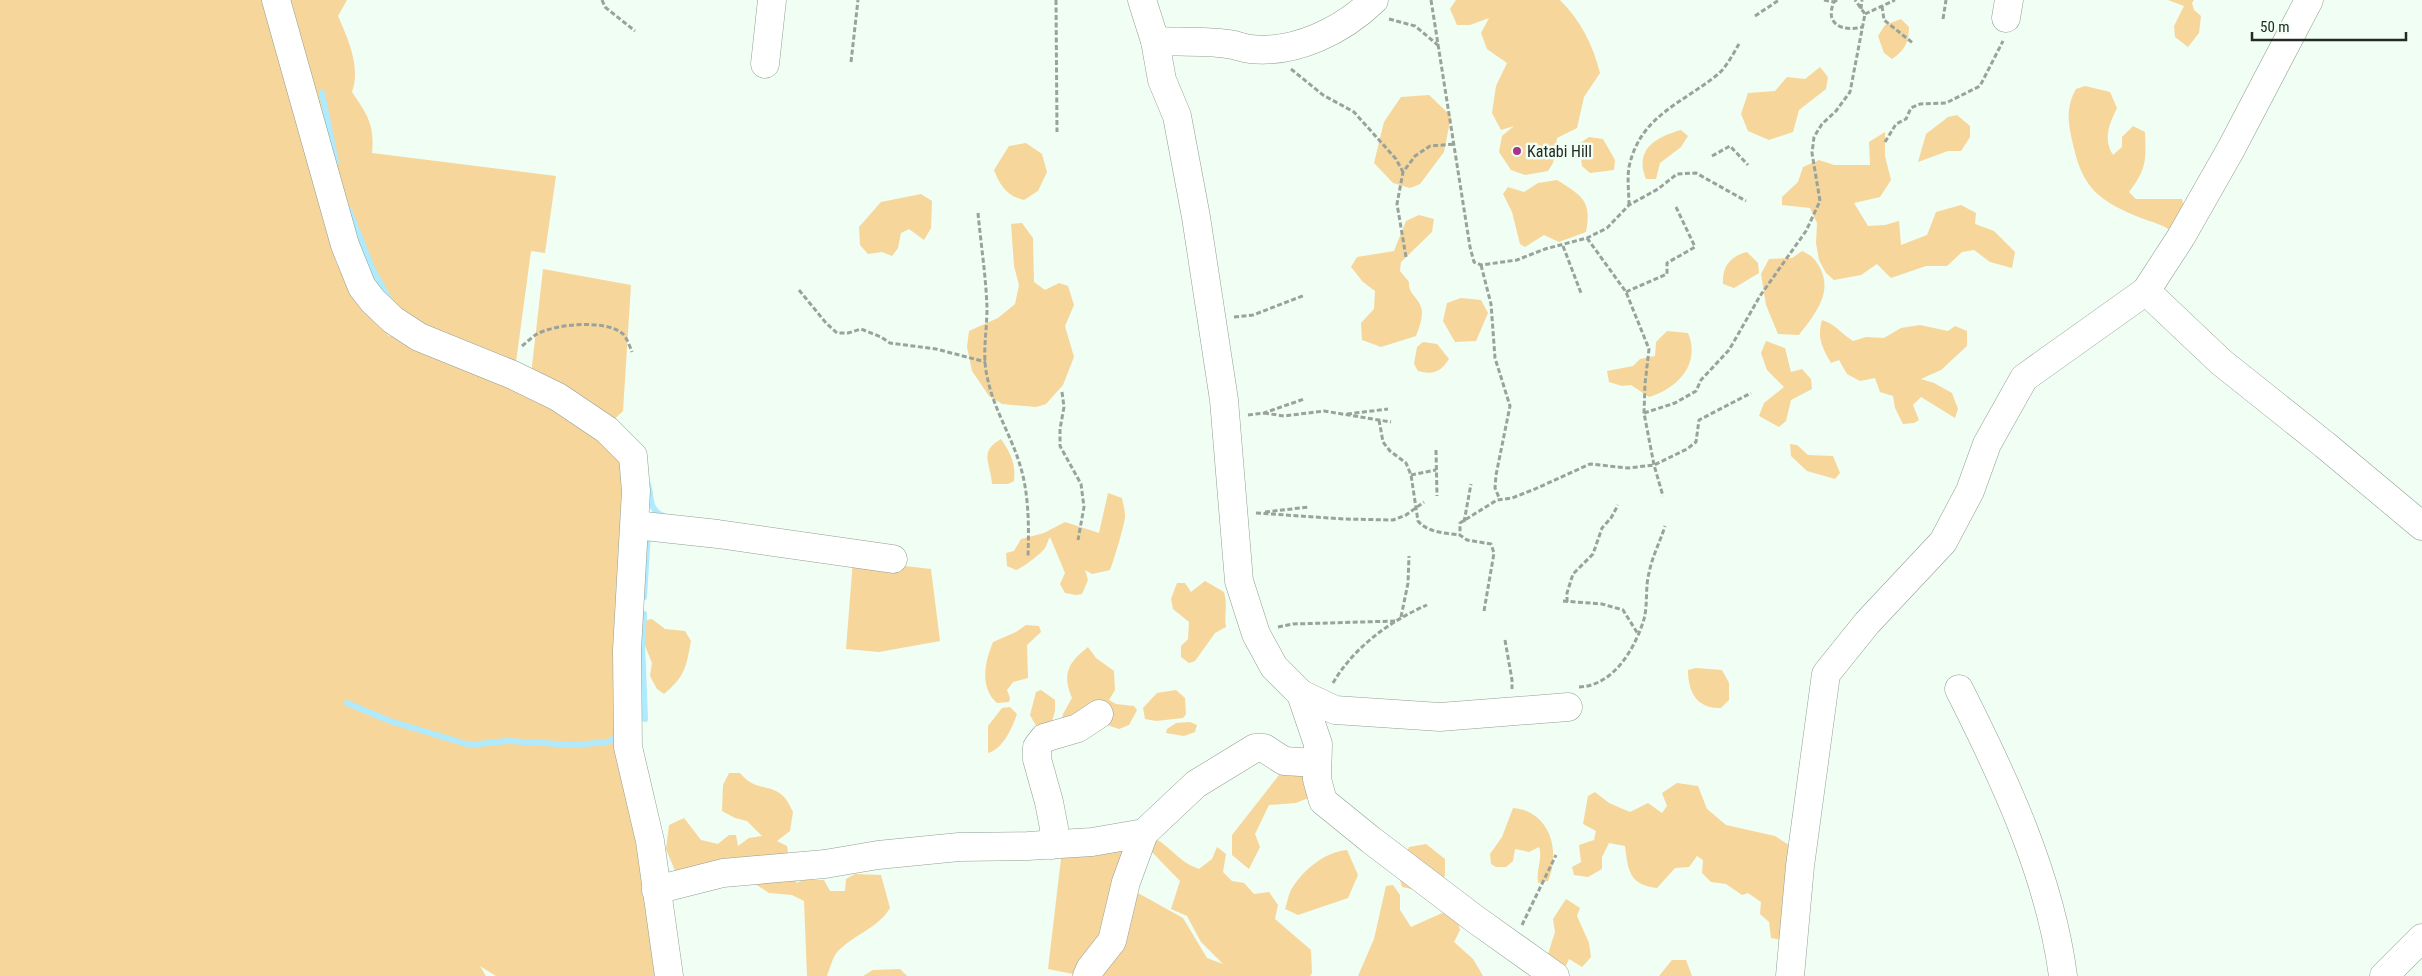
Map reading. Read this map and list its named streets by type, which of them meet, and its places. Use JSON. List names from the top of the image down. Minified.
{"places":["Katabi Hill"],"scale_bar":"50 m"}
